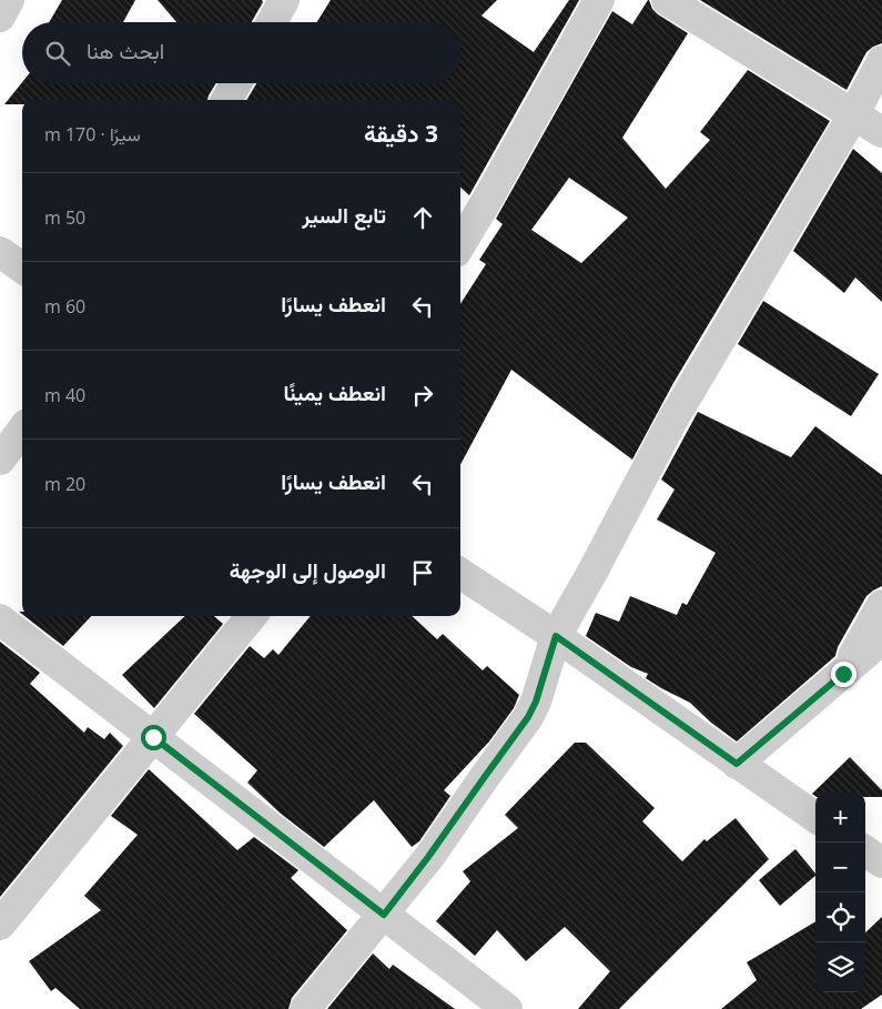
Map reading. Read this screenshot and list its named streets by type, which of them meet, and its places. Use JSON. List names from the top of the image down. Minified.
{"page":{"search":"ابحث هنا","heading":["3 دقيقة","سيرًا · 170 m"],"list":[["تابع السير","50 m"],["انعطف يسارًا","60 m"],["انعطف يمينًا","40 m"],["انعطف يسارًا","20 m"],"الوصول إلى الوجهة"],"map_buttons":["+","−"]}}
